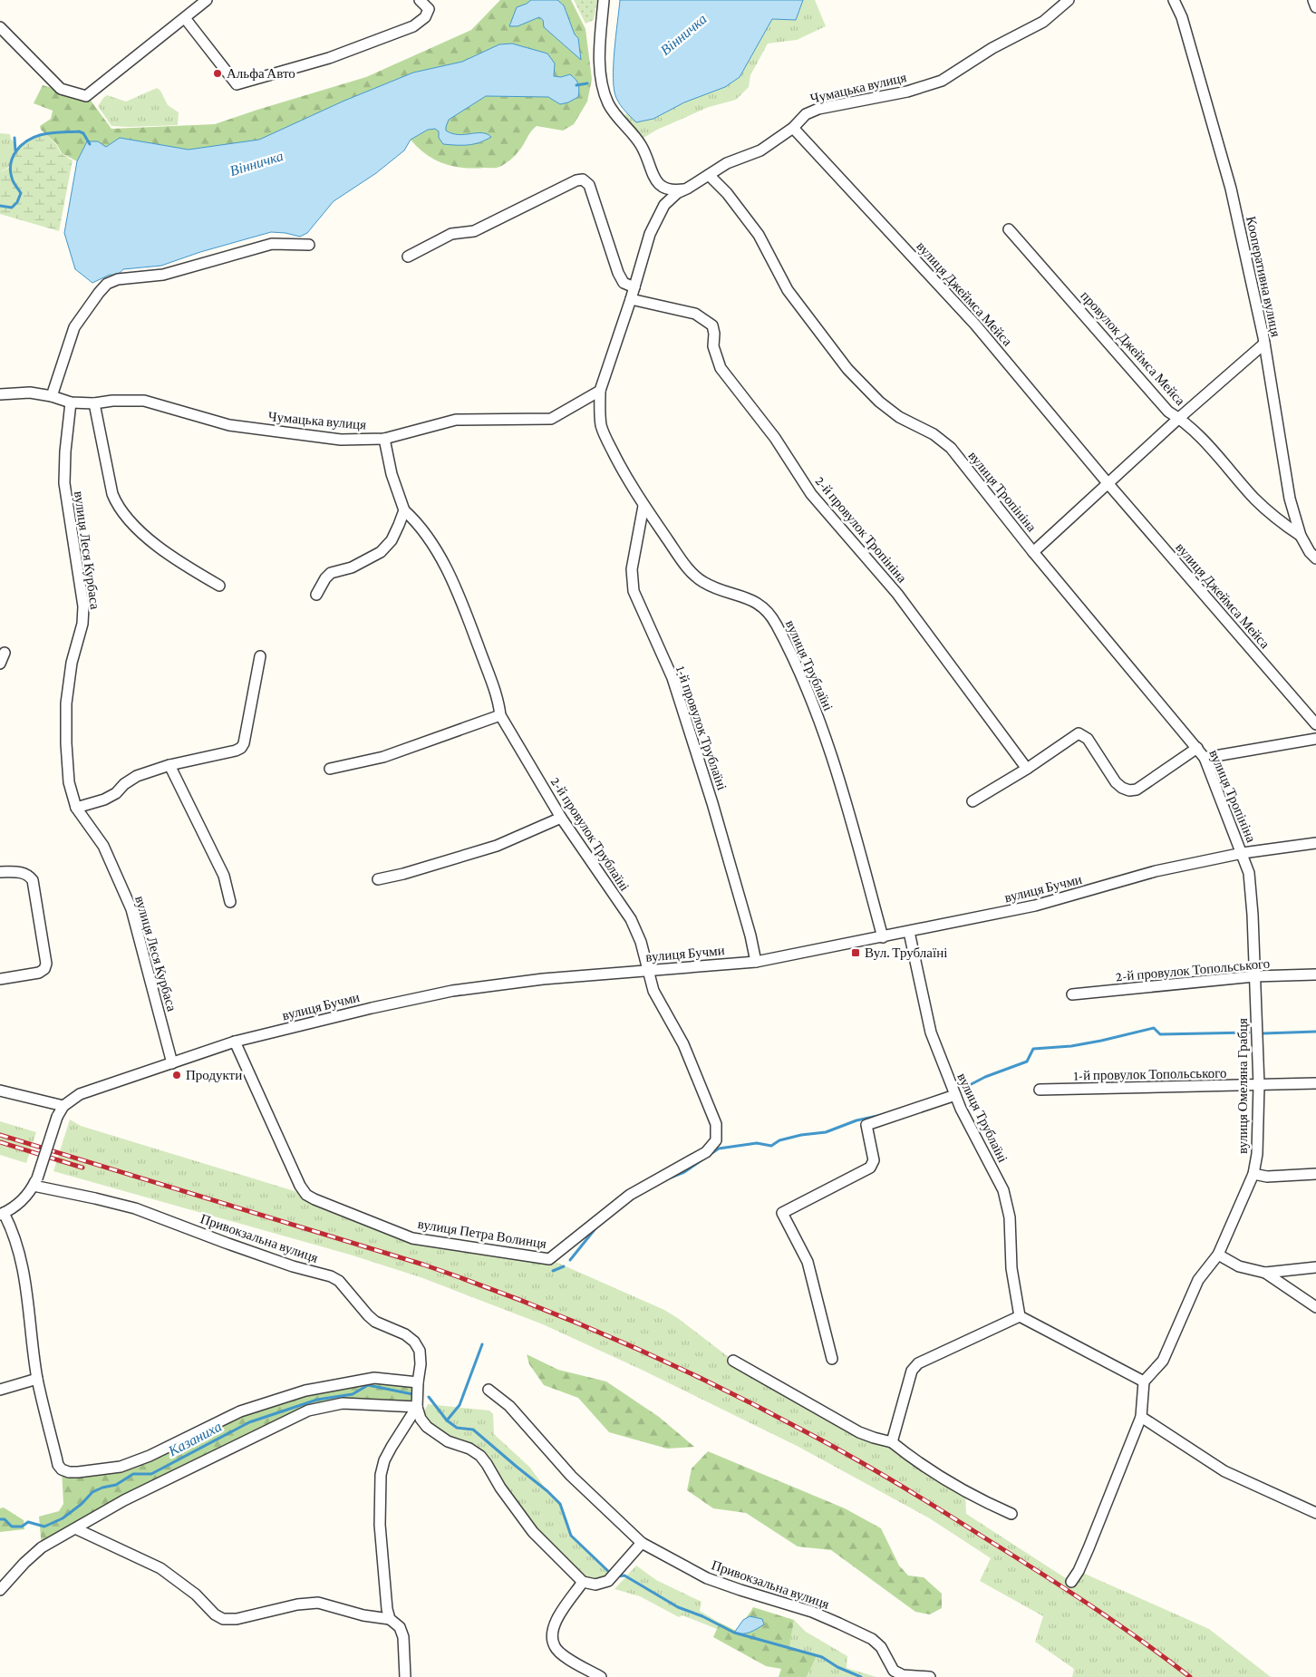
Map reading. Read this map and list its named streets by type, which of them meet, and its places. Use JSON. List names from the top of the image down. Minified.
{"streets":{"street":["Чумацька вулиця","Кооперативна вулиця","вулиця Джеймса Мейса","провулок Джеймса Мейса","вулиця Тропініна","2-й провулок Тропініна","вулиця Леся Курбаса","вулиця Трублаїні","1-й провулок Трублаїні","2-й провулок Трублаїні","вулиця Бучми","2-й провулок Топольського","1-й провулок Топольського","вулиця Омеляна Грабця","вулиця Петра Волинця","Привокзальна вулиця"]},"crossings":[["Чумацька вулиця","вулиця Джеймса Мейса"],["Чумацька вулиця","вулиця Тропініна"],["Чумацька вулиця","2-й провулок Тропініна"],["Чумацька вулиця","вулиця Леся Курбаса"],["Чумацька вулиця","вулиця Трублаїні"],["Кооперативна вулиця","провулок Джеймса Мейса"],["вулиця Тропініна","вулиця Бучми"],["вулиця Тропініна","вулиця Омеляна Грабця"],["вулиця Леся Курбаса","вулиця Бучми"],["вулиця Трублаїні","1-й провулок Трублаїні"],["вулиця Трублаїні","вулиця Бучми"],["1-й провулок Трублаїні","вулиця Бучми"],["2-й провулок Трублаїні","вулиця Бучми"],["2-й провулок Трублаїні","вулиця Петра Волинця"],["вулиця Бучми","вулиця Омеляна Грабця"],["вулиця Бучми","вулиця Петра Волинця"],["вулиця Бучми","Привокзальна вулиця"],["2-й провулок Топольського","вулиця Омеляна Грабця"],["1-й провулок Топольського","вулиця Омеляна Грабця"]],"water":["Вінничка","Казаниха"],"places":{"other":["Альфа Авто","Продукти"],"transit":["Вул. Трублаїні"]}}
